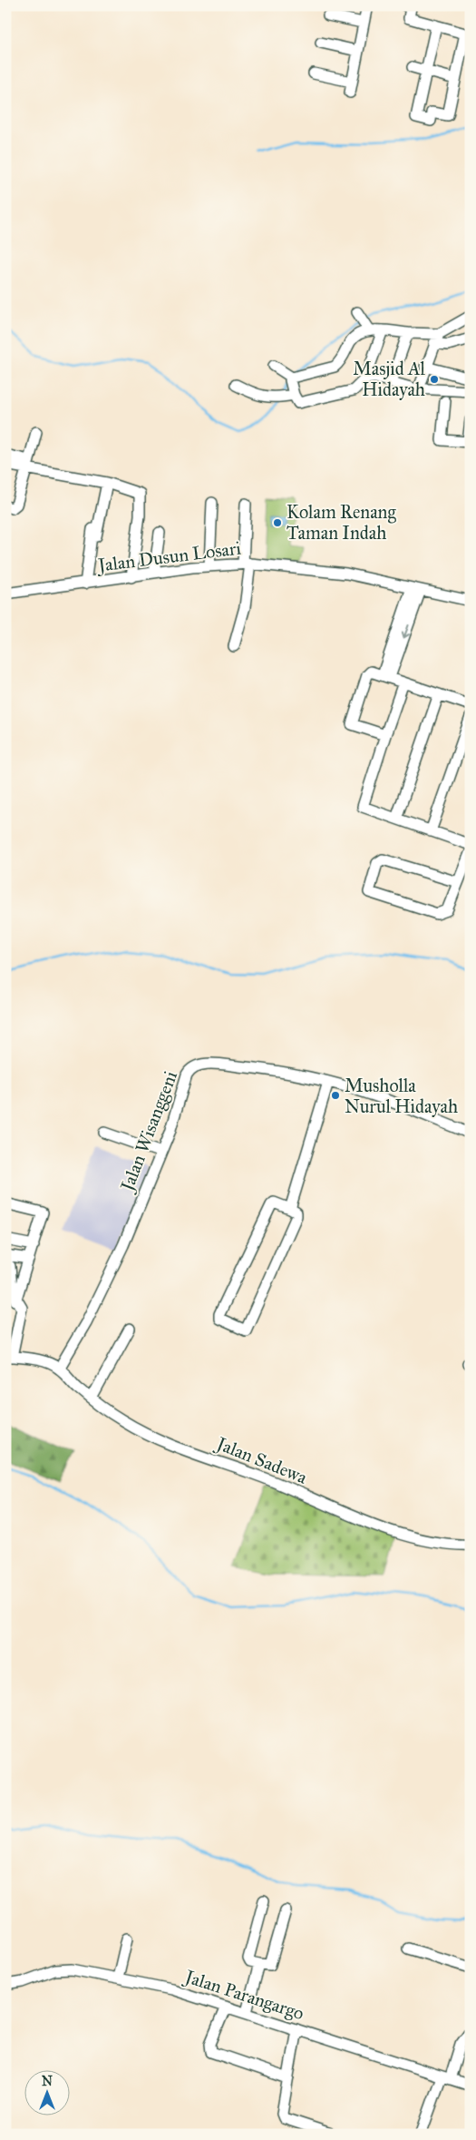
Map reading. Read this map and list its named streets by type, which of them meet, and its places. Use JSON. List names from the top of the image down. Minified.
{"streets":{"street":["Jalan Dusun Losari","Jalan Wisanggeni","Jalan Sadewa","Jalan Parangargo"]},"crossings":[["Jalan Wisanggeni","Jalan Sadewa"]],"places":["Masjid Al Hidayah","Kolam Renang Taman Indah","Musholla Nurul Hidayah"],"north":"top"}
